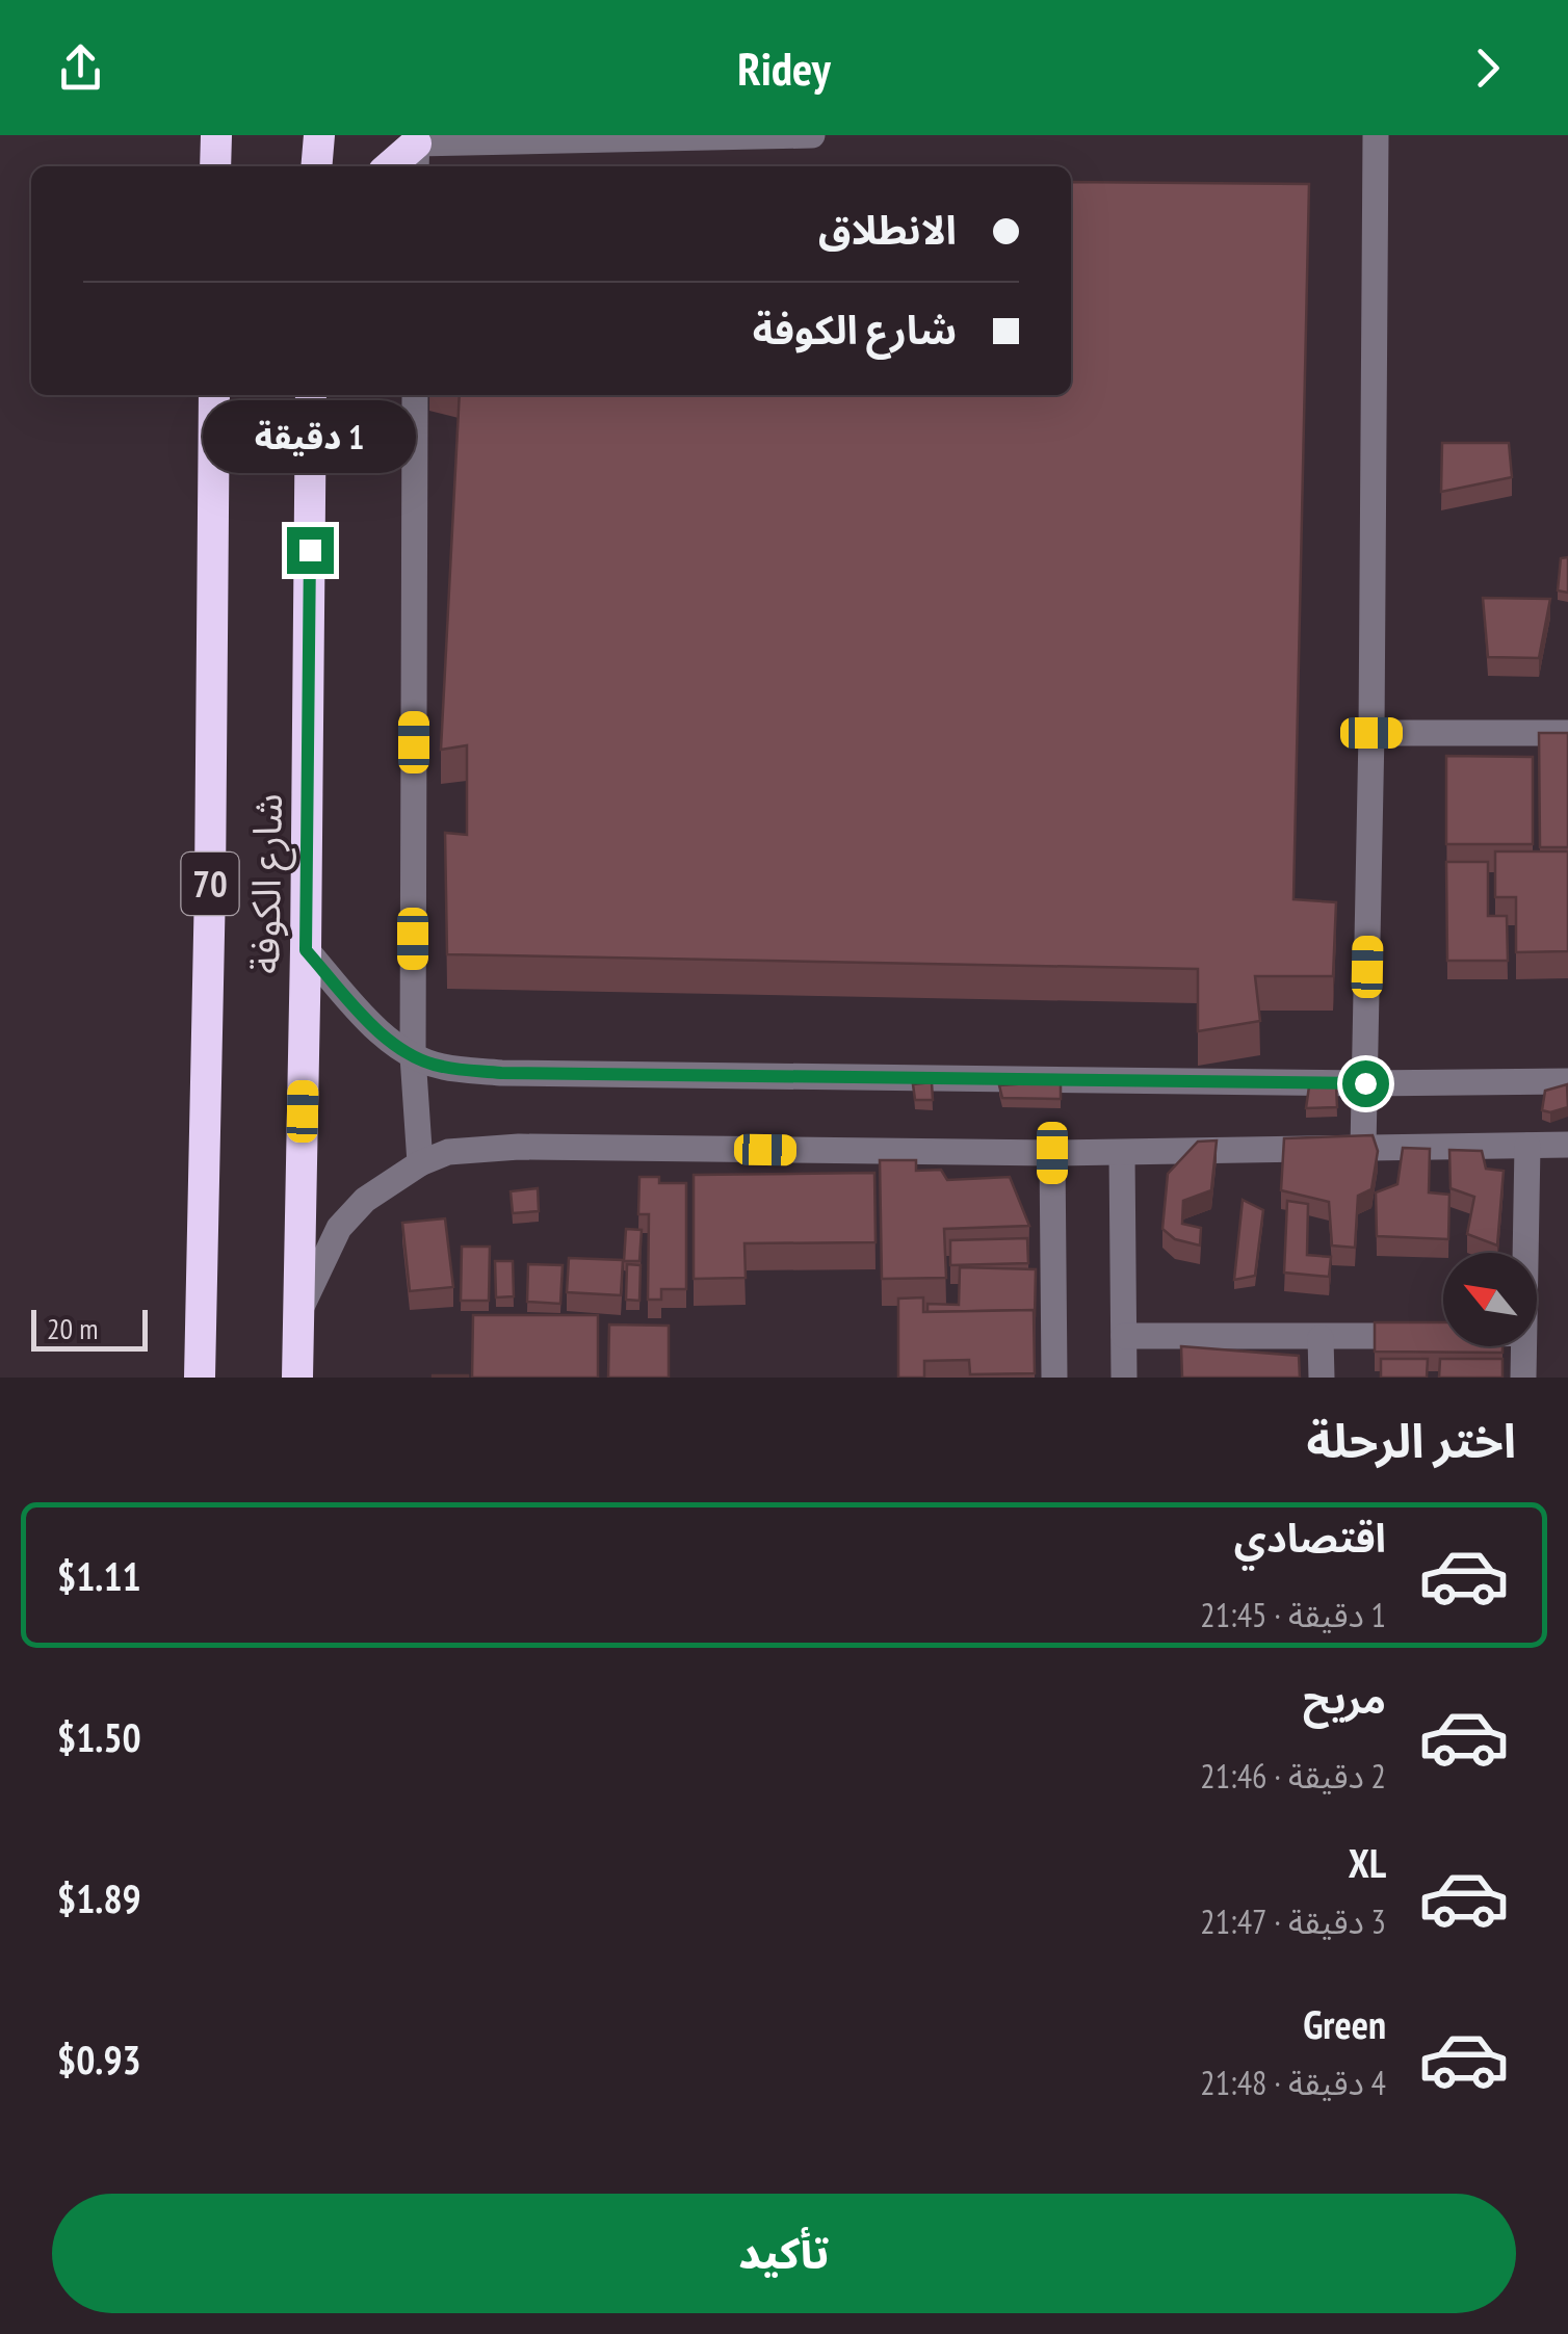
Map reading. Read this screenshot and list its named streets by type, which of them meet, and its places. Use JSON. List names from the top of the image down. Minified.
{"streets":{"highway":["70","شارع الكوفة"]},"scale_bar":"20 m","north":"top left","page":{"header":"Ridey","banner":["الانطلاق","شارع الكوفة"],"bubble":"1 دقيقة","scale":"20 m","heading":"اختر الرحلة","list":[{"name":"اقتصادي","note":"1 دقيقة · 21:45","value":"$1.11"},{"name":"مريح","note":"2 دقيقة · 21:46","value":"$1.50"},{"name":"XL","note":"3 دقيقة · 21:47","value":"$1.89"},{"name":"Green","note":"4 دقيقة · 21:48","value":"$0.93"}],"buttons":"تأكيد"}}
